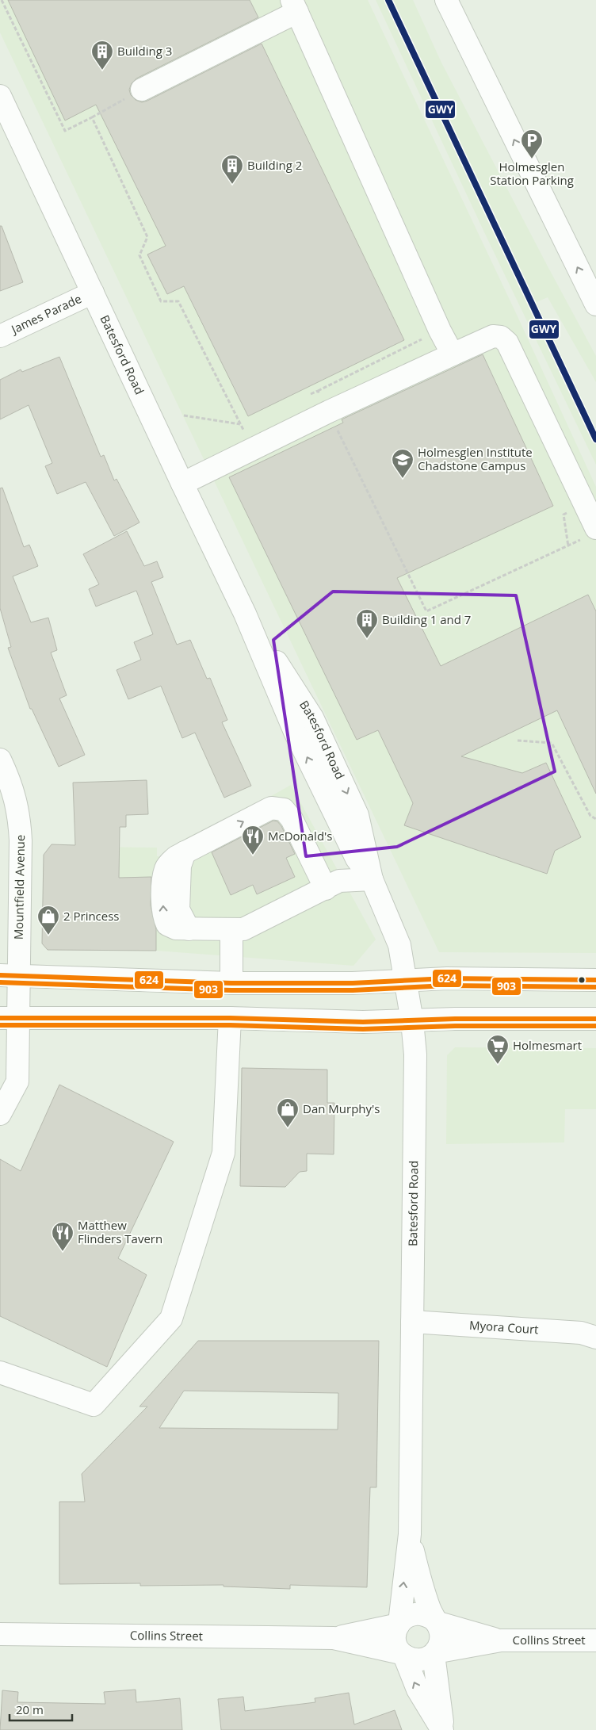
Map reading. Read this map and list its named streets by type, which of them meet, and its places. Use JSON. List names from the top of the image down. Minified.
{"streets":{"main road":["James Parade","Batesford Road","Mountfield Avenue","Myora Court","Collins Street"]},"crossings":[["James Parade","Batesford Road"],["Batesford Road","Myora Court"],["Batesford Road","Collins Street"]],"places":{"building":["Building 3","Building 2","Building 1 and 7"],"parking":["Holmesglen Station Parking"],"school or university":["Holmesglen Institute Chadstone Campus"],"restaurant":["McDonald's","Matthew Flinders Tavern"],"shop":["2 Princess","Dan Murphy's"],"supermarket":["Holmesmart"]},"lines":["transit line GWY","transit line 624","transit line 903"],"scale_bar":"20 m"}
